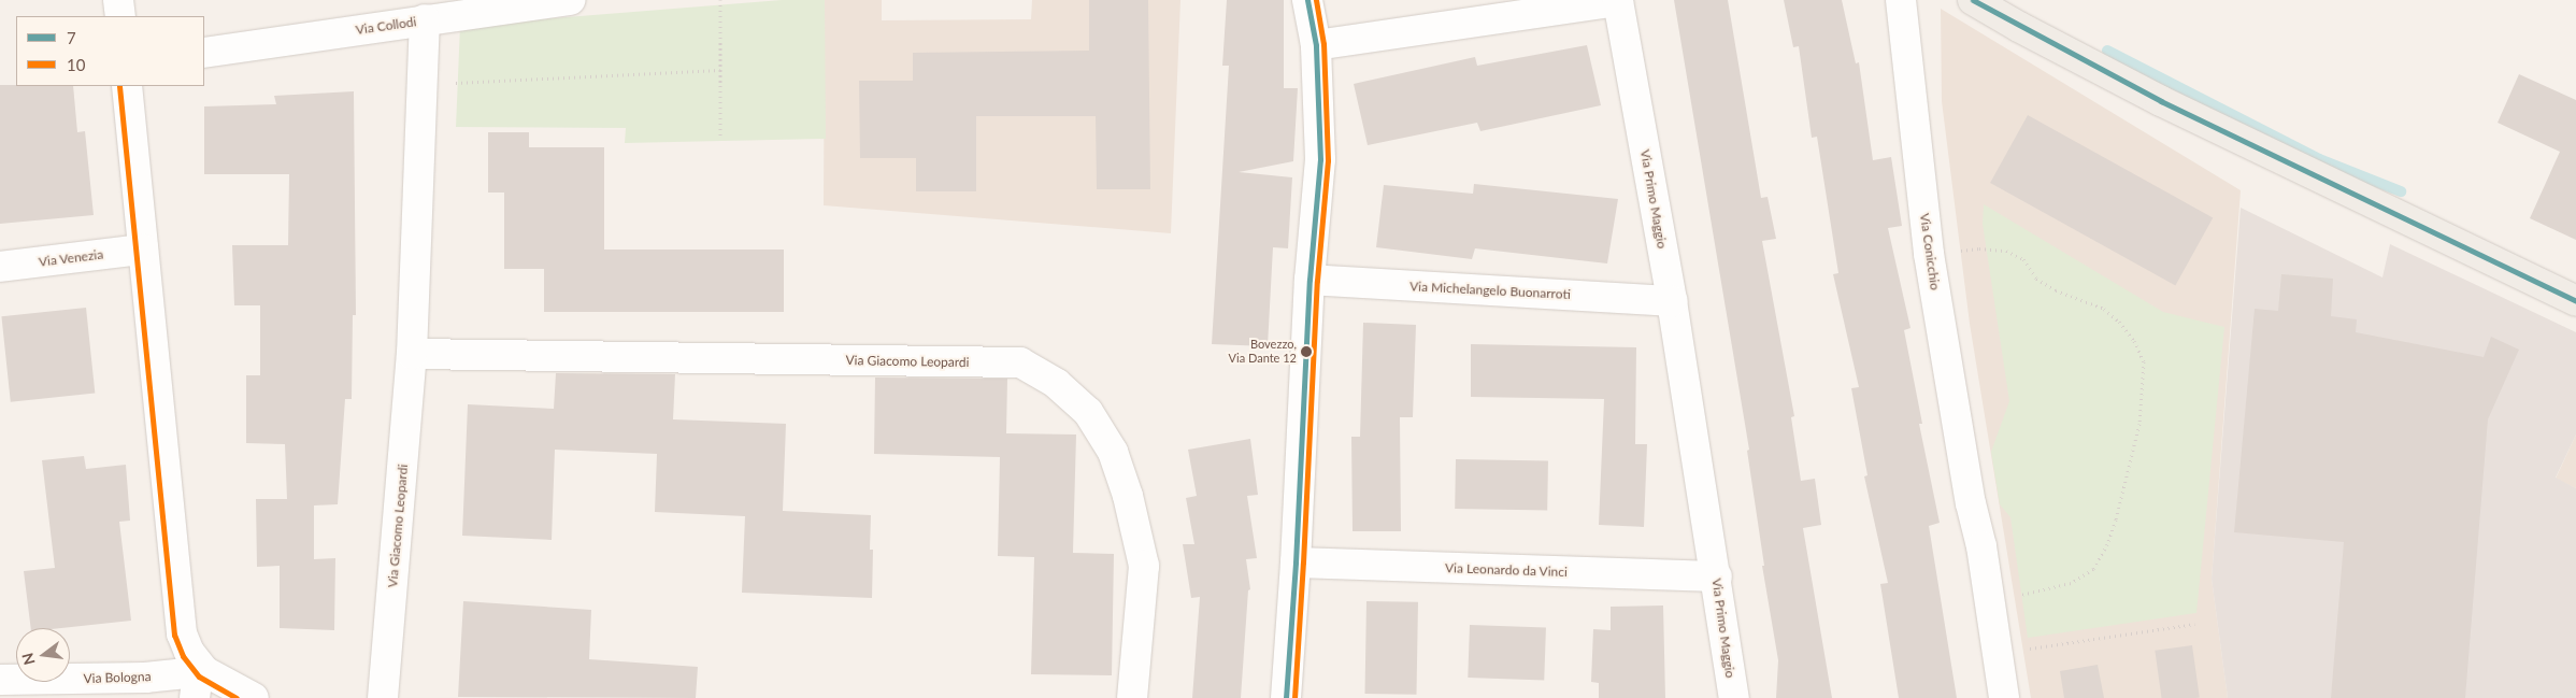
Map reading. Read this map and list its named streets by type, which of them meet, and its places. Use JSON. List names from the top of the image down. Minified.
{"streets":{"street":["Via Collodi","Via Primo Maggio","Via Conicchio","Via Venezia","Via Michelangelo Buonarroti","Via Giacomo Leopardi","Via Leonardo da Vinci","Via Bologna"]},"crossings":[["Via Collodi","Via Giacomo Leopardi"],["Via Primo Maggio","Via Michelangelo Buonarroti"],["Via Primo Maggio","Via Leonardo da Vinci"]],"places":["Bovezzo, Via Dante 12"],"lines":["transit line 7","transit line 10"],"legend":["7","10"],"north":"left"}
